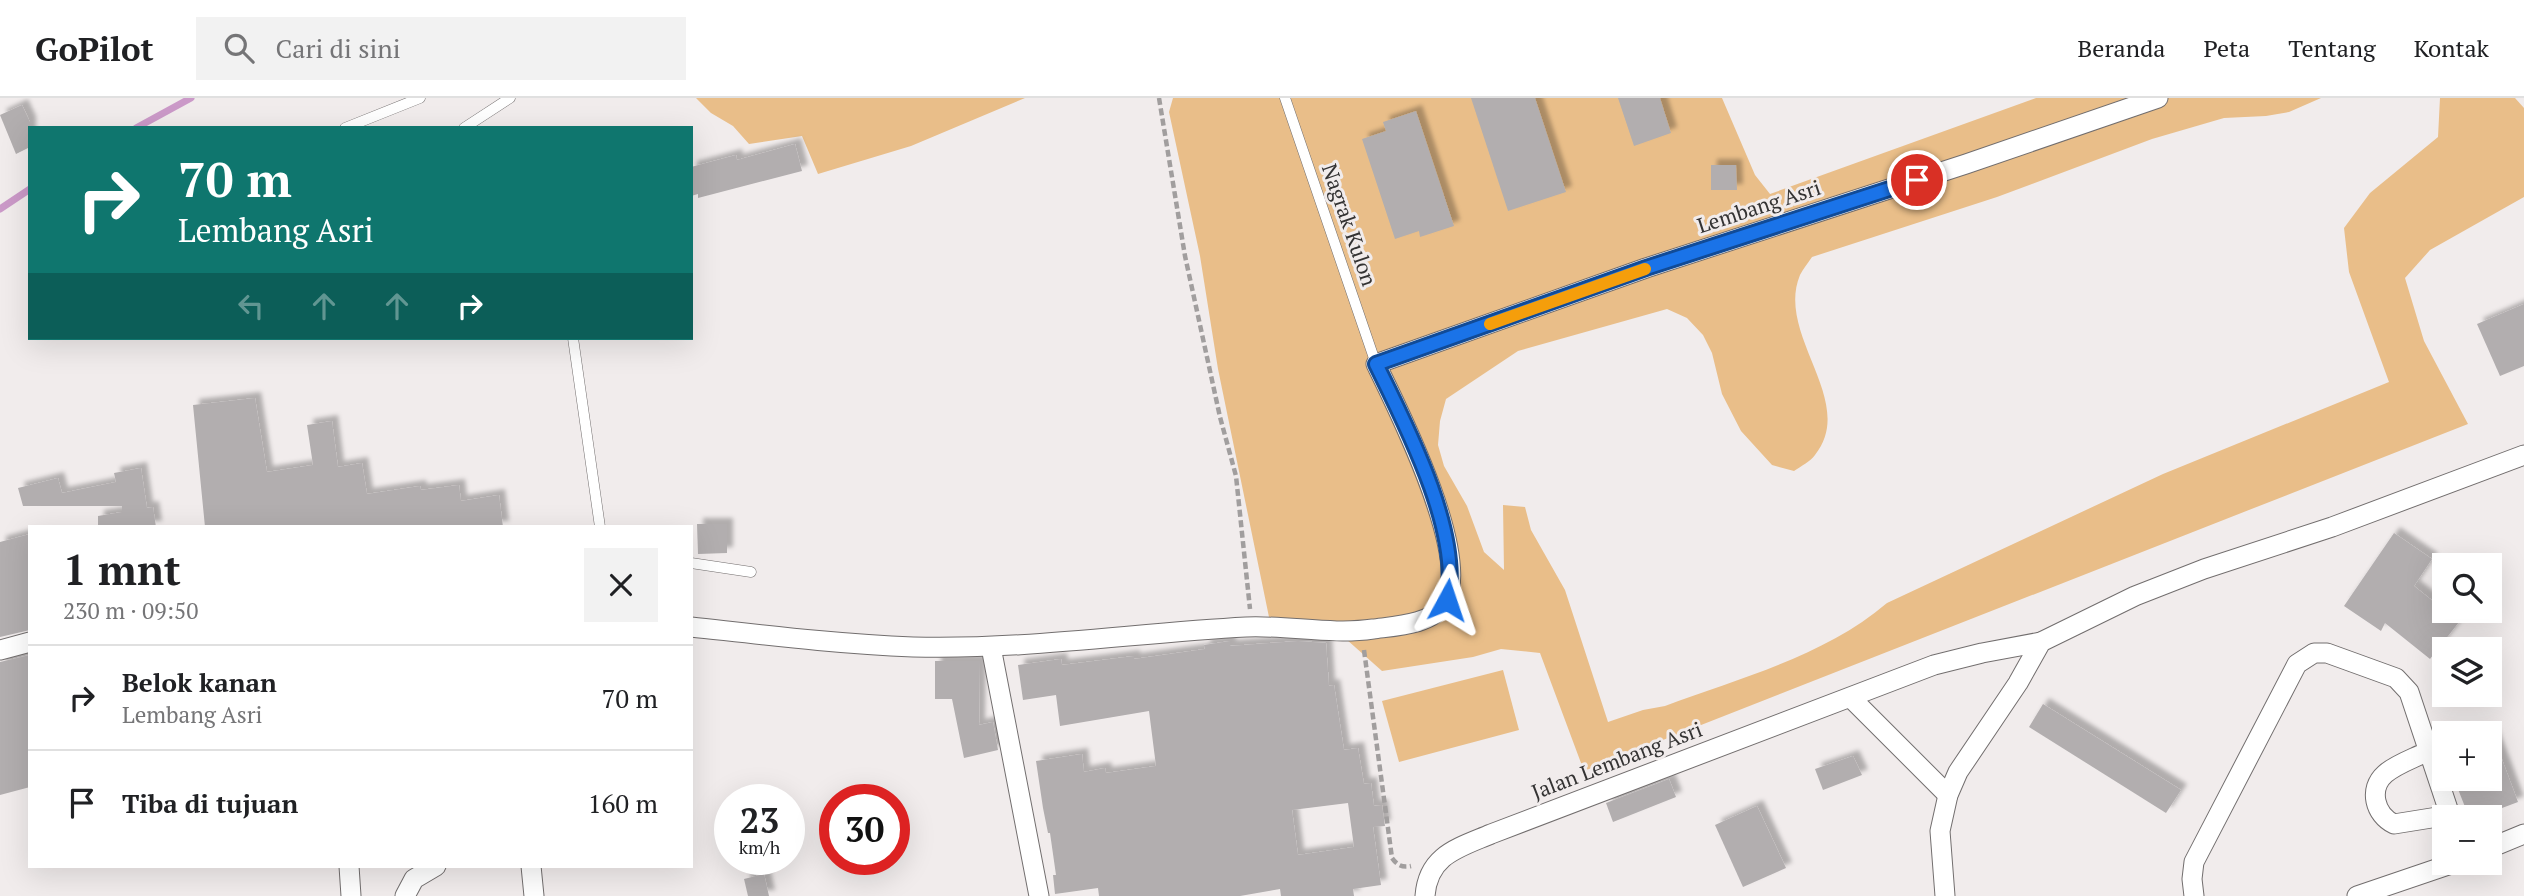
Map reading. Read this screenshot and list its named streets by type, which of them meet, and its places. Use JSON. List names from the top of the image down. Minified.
{"streets":{"street":["Lembang Asri","Jalan Lembang Asri"],"lane":["Nagrak Kulon"]},"crossings":[["Lembang Asri","Nagrak Kulon"]],"page":{"header":"GoPilot","search":"Cari di sini","nav":["Beranda","Peta","Tentang","Kontak"],"turn":["70 m","Lembang Asri"],"heading":["1 mnt","230 m · 09:50"],"map_buttons":["+","−"],"list":[{"name":"Belok kanan","note":"Lembang Asri","value":"70 m"},{"name":"Tiba di tujuan","value":"160 m"}],"speed":"23 km/h","limit":"30"}}
